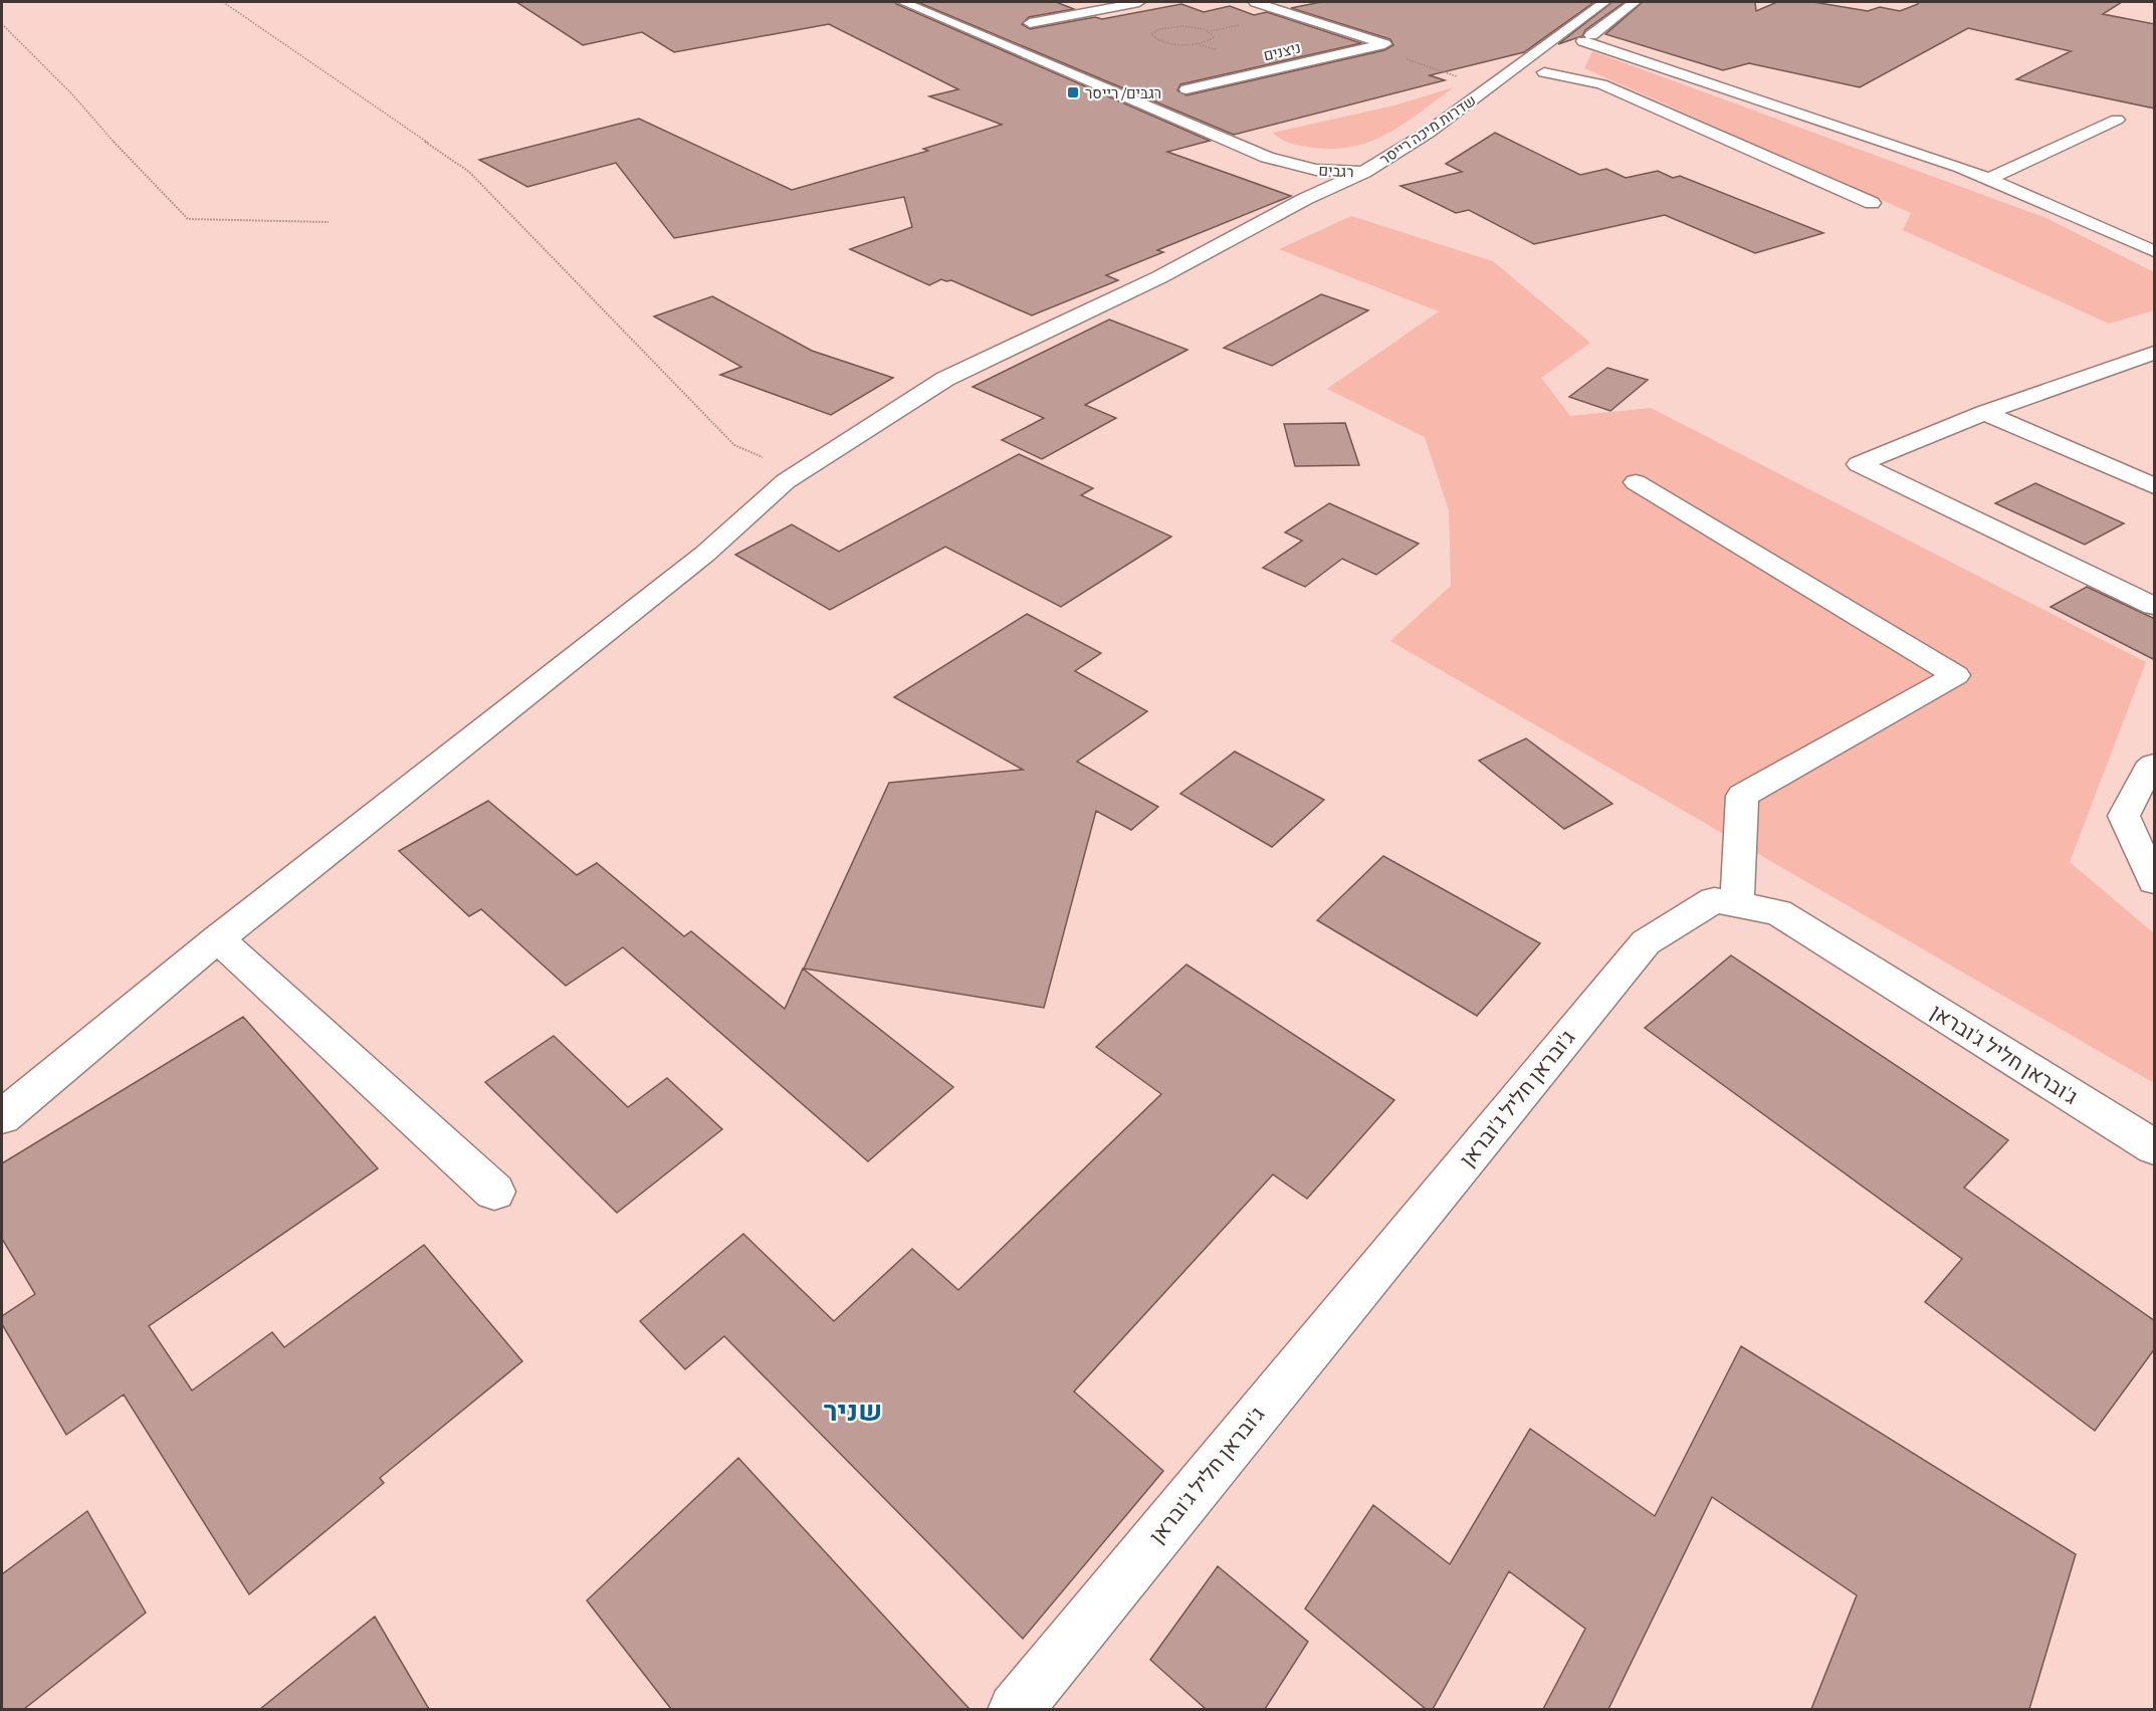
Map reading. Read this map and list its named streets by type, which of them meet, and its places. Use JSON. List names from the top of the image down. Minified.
{"streets":{"street":["ניצנים","שדרות מיכה רייסר","רגבים","ג'ובראן חליל ג'ובראן"]},"crossings":[["שדרות מיכה רייסר","רגבים"]],"districts":["שניר"],"places":{"transit":["רגבים/ רייסר"]}}
